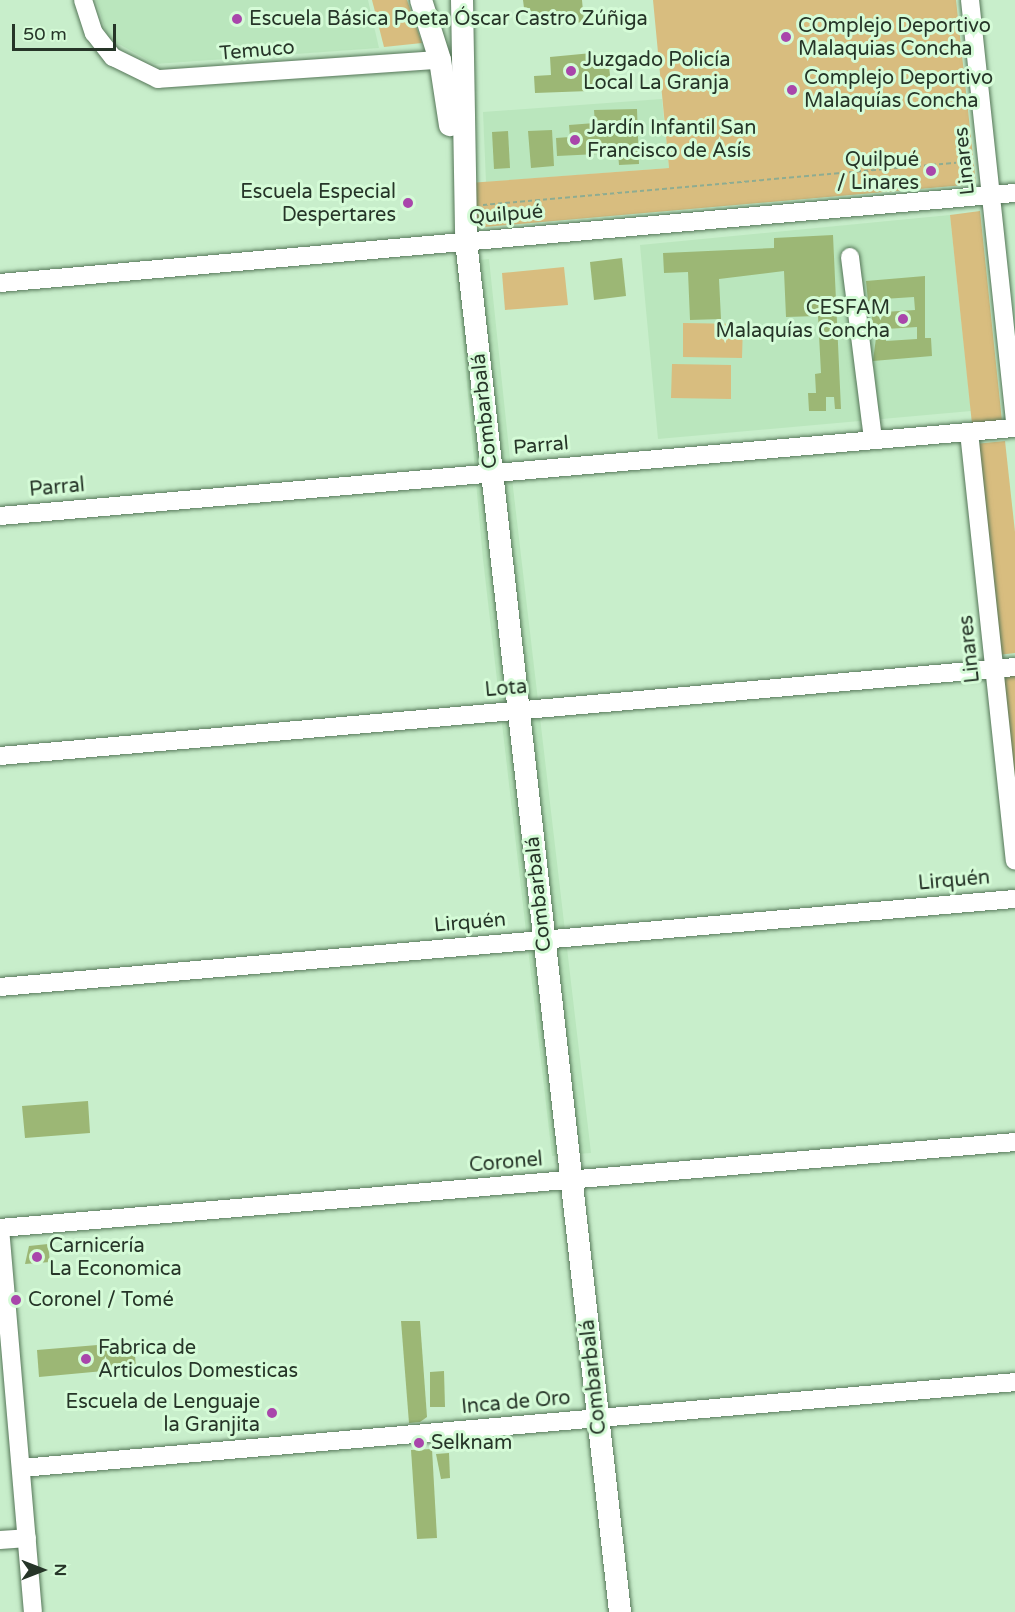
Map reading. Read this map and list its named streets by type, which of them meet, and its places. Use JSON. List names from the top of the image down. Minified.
{"streets":{"main road":["Combarbalá"],"street":["Temuco","Linares","Quilpué","Parral","Lota","Lirquén","Coronel","Inca de Oro"]},"crossings":[["Temuco","Combarbalá"],["Linares","Quilpué"],["Linares","Parral"],["Linares","Lota"],["Quilpué","Combarbalá"],["Combarbalá","Parral"],["Combarbalá","Lota"],["Combarbalá","Lirquén"],["Combarbalá","Coronel"],["Combarbalá","Inca de Oro"]],"places":["Escuela Básica Poeta Óscar Castro Zúñiga","COmplejo Deportivo Malaquias Concha","Juzgado Policía Local La Granja","Complejo Deportivo Malaquías Concha","Jardín Infantil San Francisco de Asís","Quilpué / Linares","Escuela Especial Despertares","CESFAM Malaquías Concha","Carnicería La Economica","Coronel / Tomé","Fabrica de Articulos Domesticas","Escuela de Lenguaje la Granjita","Selknam"],"scale_bar":"50 m","north":"right"}
